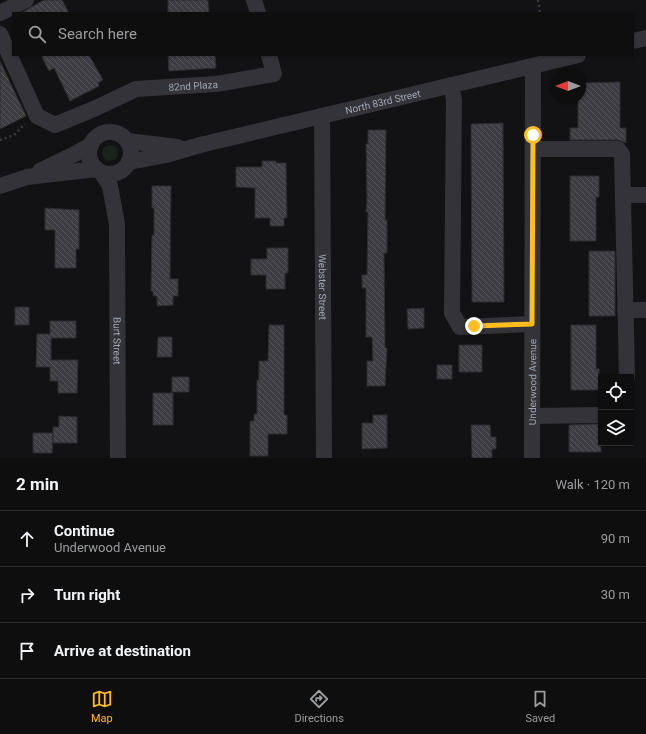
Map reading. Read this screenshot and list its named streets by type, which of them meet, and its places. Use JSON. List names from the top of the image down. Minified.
{"streets":{"street":["82nd Plaza","North 83rd Street","Webster Street","Burt Street","Underwood Avenue"]},"crossings":[["North 83rd Street","Webster Street"],["North 83rd Street","Burt Street"],["North 83rd Street","Underwood Avenue"]],"north":"left","page":{"search":"Search here","heading":["2 min","Walk · 120 m"],"list":[["Continue","Underwood Avenue","90 m"],["Turn right","30 m"],"Arrive at destination"],"nav":["Map","Directions","Saved"]}}
